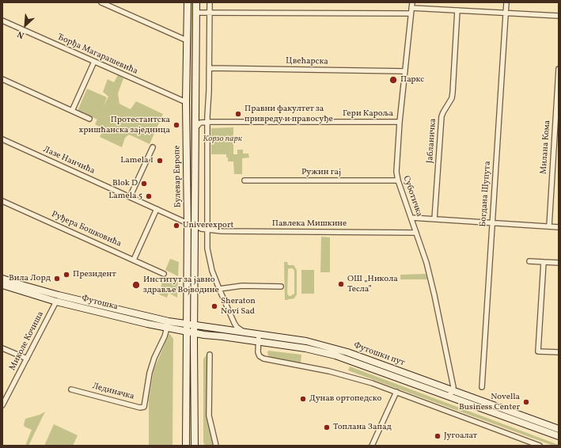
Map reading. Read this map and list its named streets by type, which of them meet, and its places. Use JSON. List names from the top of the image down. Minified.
{"streets":{"main road":["Булевар Европе","Футошка","Футошки пут"],"street":["Ђорђа Магарашевића","Цвећарска","Гери Кароља","Јабланичка","Милана Кома","Лазе Нанчића","Ружин гај","Богдана Шупута","Суботичка","Павлека Мишкине","Руђера Бошковића","Миколе Кочиша","Лединачка"]},"crossings":[["Ђорђа Магарашевића","Булевар Европе"],["Цвећарска","Суботичка"],["Гери Кароља","Булевар Европе"],["Гери Кароља","Суботичка"],["Лазе Нанчића","Булевар Европе"],["Ружин гај","Суботичка"],["Булевар Европе","Павлека Мишкине"],["Булевар Европе","Футошка"],["Булевар Европе","Футошки пут"],["Суботичка","Павлека Мишкине"],["Суботичка","Футошки пут"],["Футошка","Миколе Кочиша"],["Футошка","Футошки пут"],["Футошка","Лединачка"]],"parks":["Корзо парк"],"places":["Паркс","Правни факултет за привреду и правосуђе","Протестантска хришћанска заједница","Lamela 1","Blok D","Lamela 5","Univerexport","Президент","Вила Лорд","ОШ „Никола Тесла”","Институт за јавно здравље Војводине","Sheraton Novi Sad","Дунав ортопедско","Novella Business Center","Топлана Запад","Југоалат"],"north":"bottom left"}
